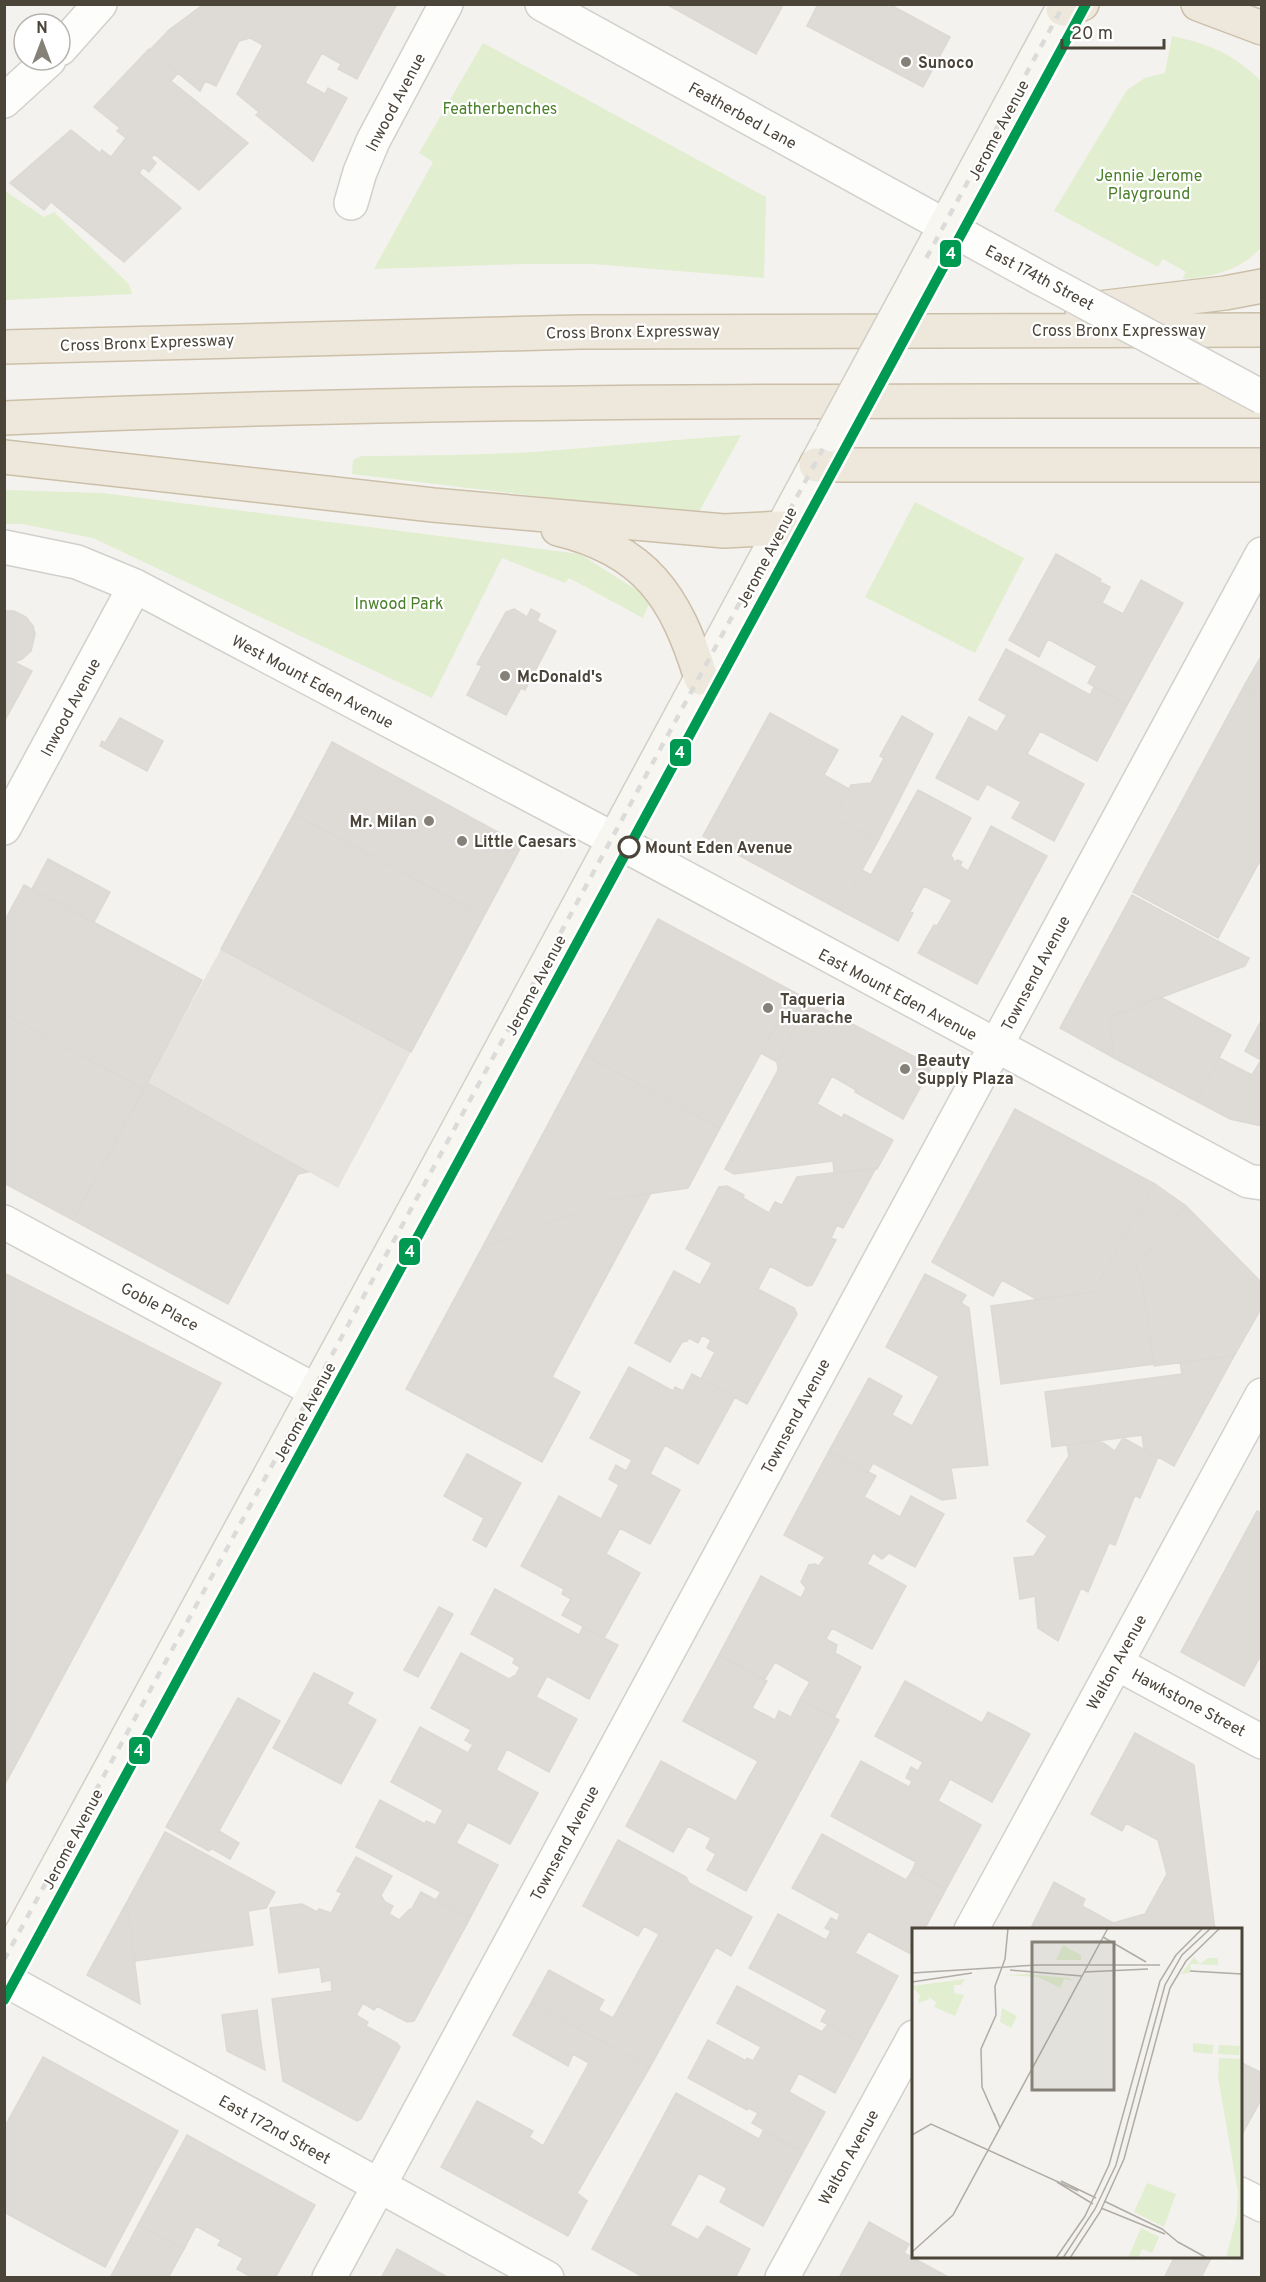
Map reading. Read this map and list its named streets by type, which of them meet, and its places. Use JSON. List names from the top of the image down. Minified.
{"streets":{"highway":["Cross Bronx Expressway"],"main road":["Jerome Avenue"],"street":["Inwood Avenue","Featherbed Lane","East 174th Street","West Mount Eden Avenue","Townsend Avenue","East Mount Eden Avenue","Goble Place","Walton Avenue","Hawkstone Street","East 172nd Street"]},"crossings":[["Inwood Avenue","West Mount Eden Avenue"],["Featherbed Lane","Jerome Avenue"],["Featherbed Lane","East 174th Street"],["Jerome Avenue","East 174th Street"],["Jerome Avenue","West Mount Eden Avenue"],["Jerome Avenue","East Mount Eden Avenue"],["Jerome Avenue","Goble Place"],["West Mount Eden Avenue","East Mount Eden Avenue"],["Townsend Avenue","East Mount Eden Avenue"],["Townsend Avenue","East 172nd Street"],["Walton Avenue","Hawkstone Street"]],"parks":["Featherbenches","Jennie Jerome Playground","Inwood Park"],"places":["Sunoco","McDonald's","Mr. Milan","Little Caesars","Mount Eden Avenue","Taqueria Huarache","Beauty Supply Plaza"],"lines":["transit line 4"],"scale_bar":"20 m","north":"top"}
